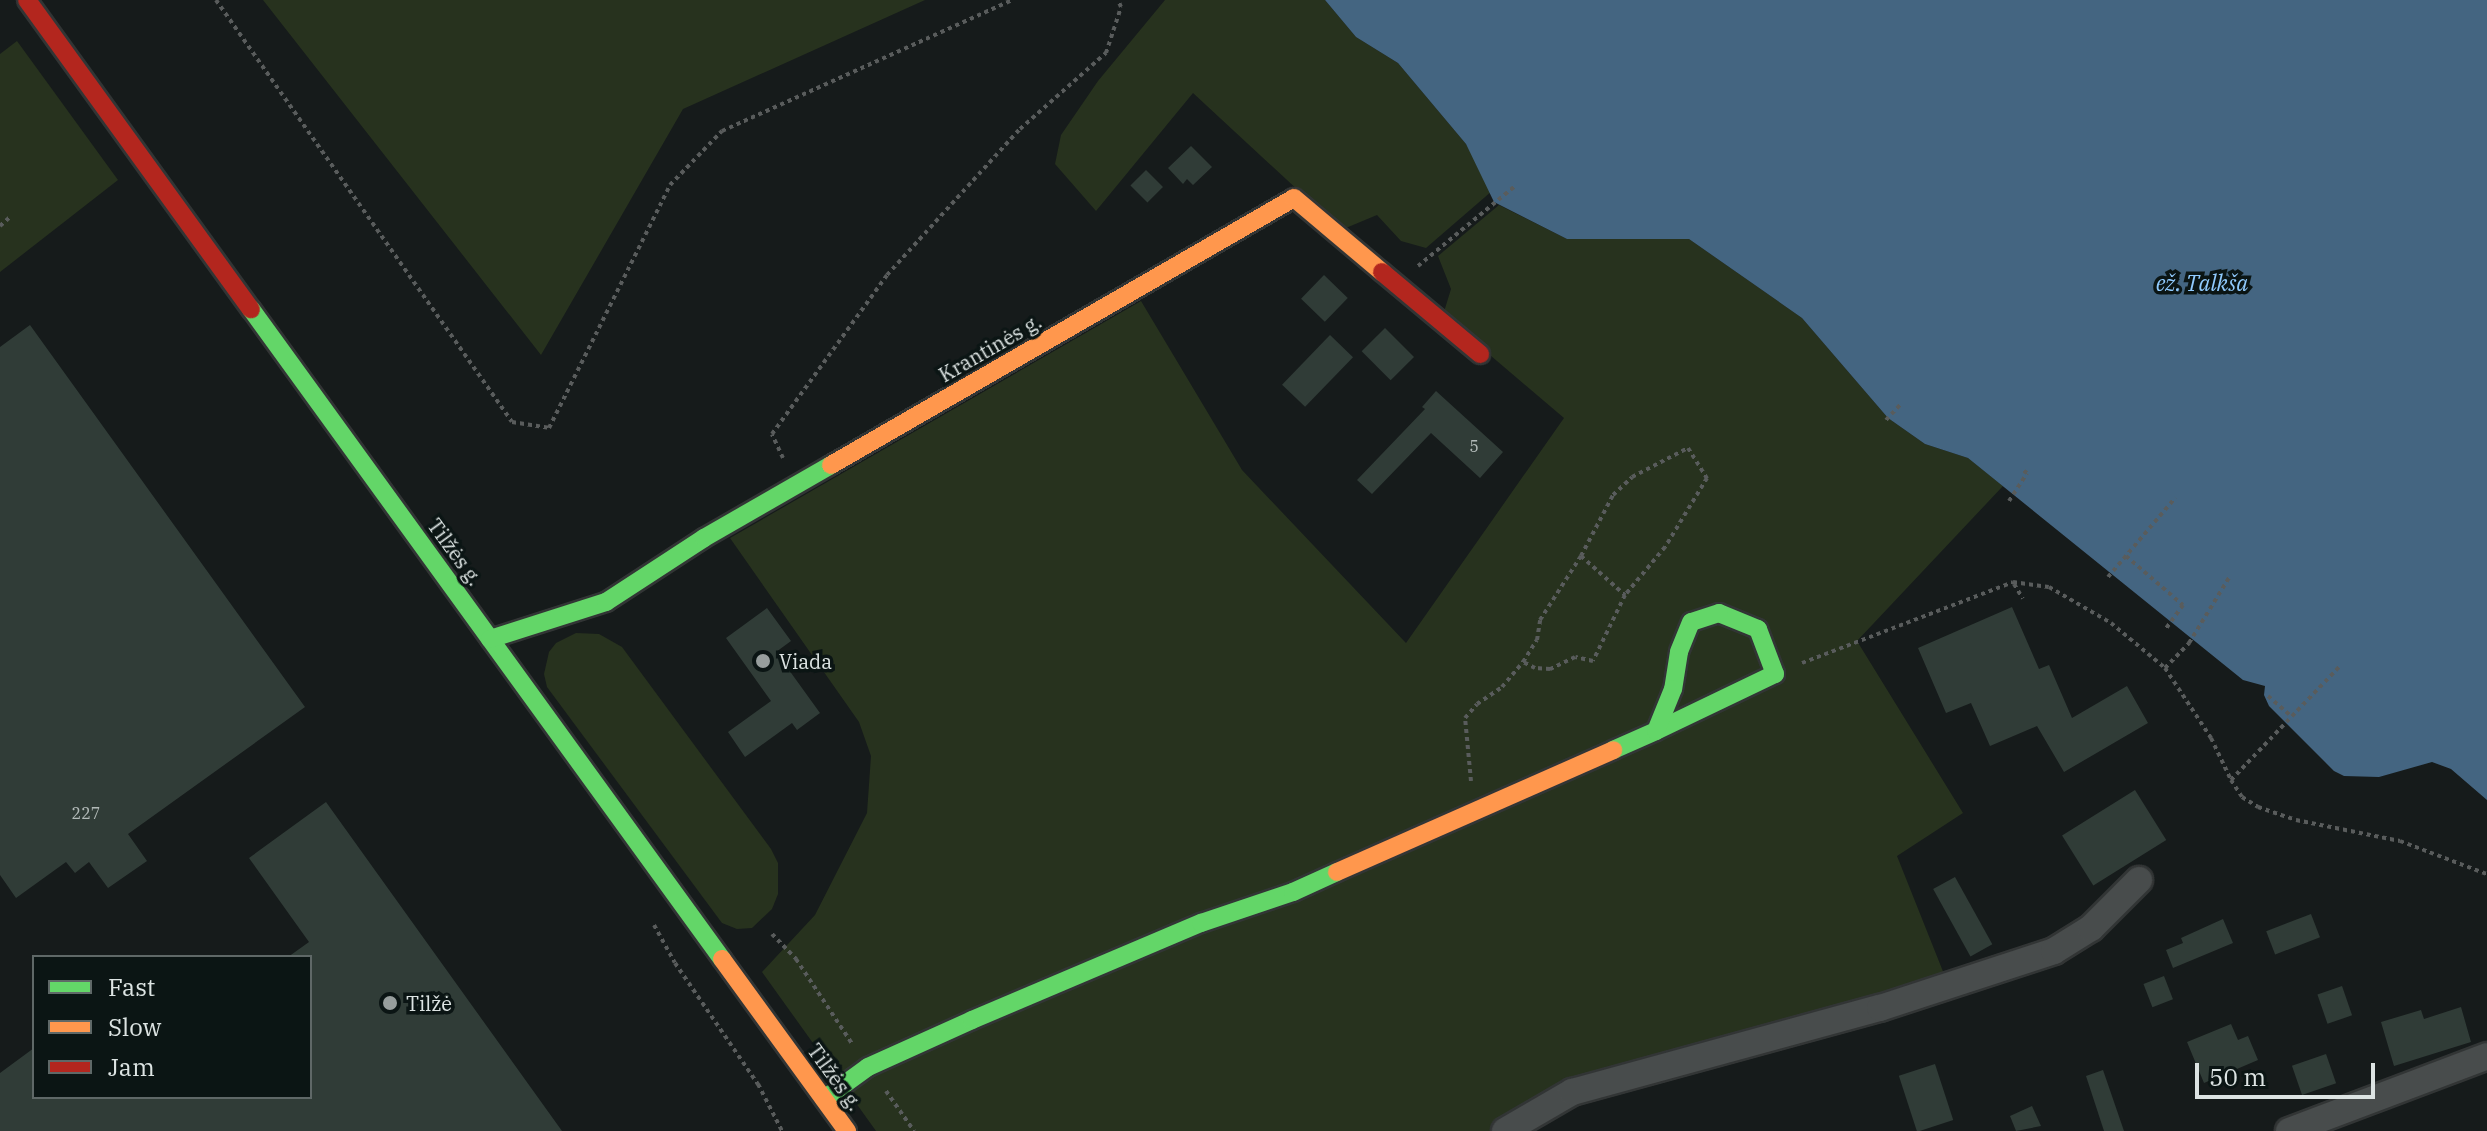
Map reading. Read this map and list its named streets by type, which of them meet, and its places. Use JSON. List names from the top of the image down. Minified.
{"streets":{"main road":["Krantinės g.","Tilžės g."]},"crossings":[["Krantinės g.","Tilžės g."]],"water":["ež. Talkša"],"places":["Viada","Tilžė"],"house_numbers":["5","227"],"legend":["Fast","Slow","Jam"],"scale_bar":"50 m"}
